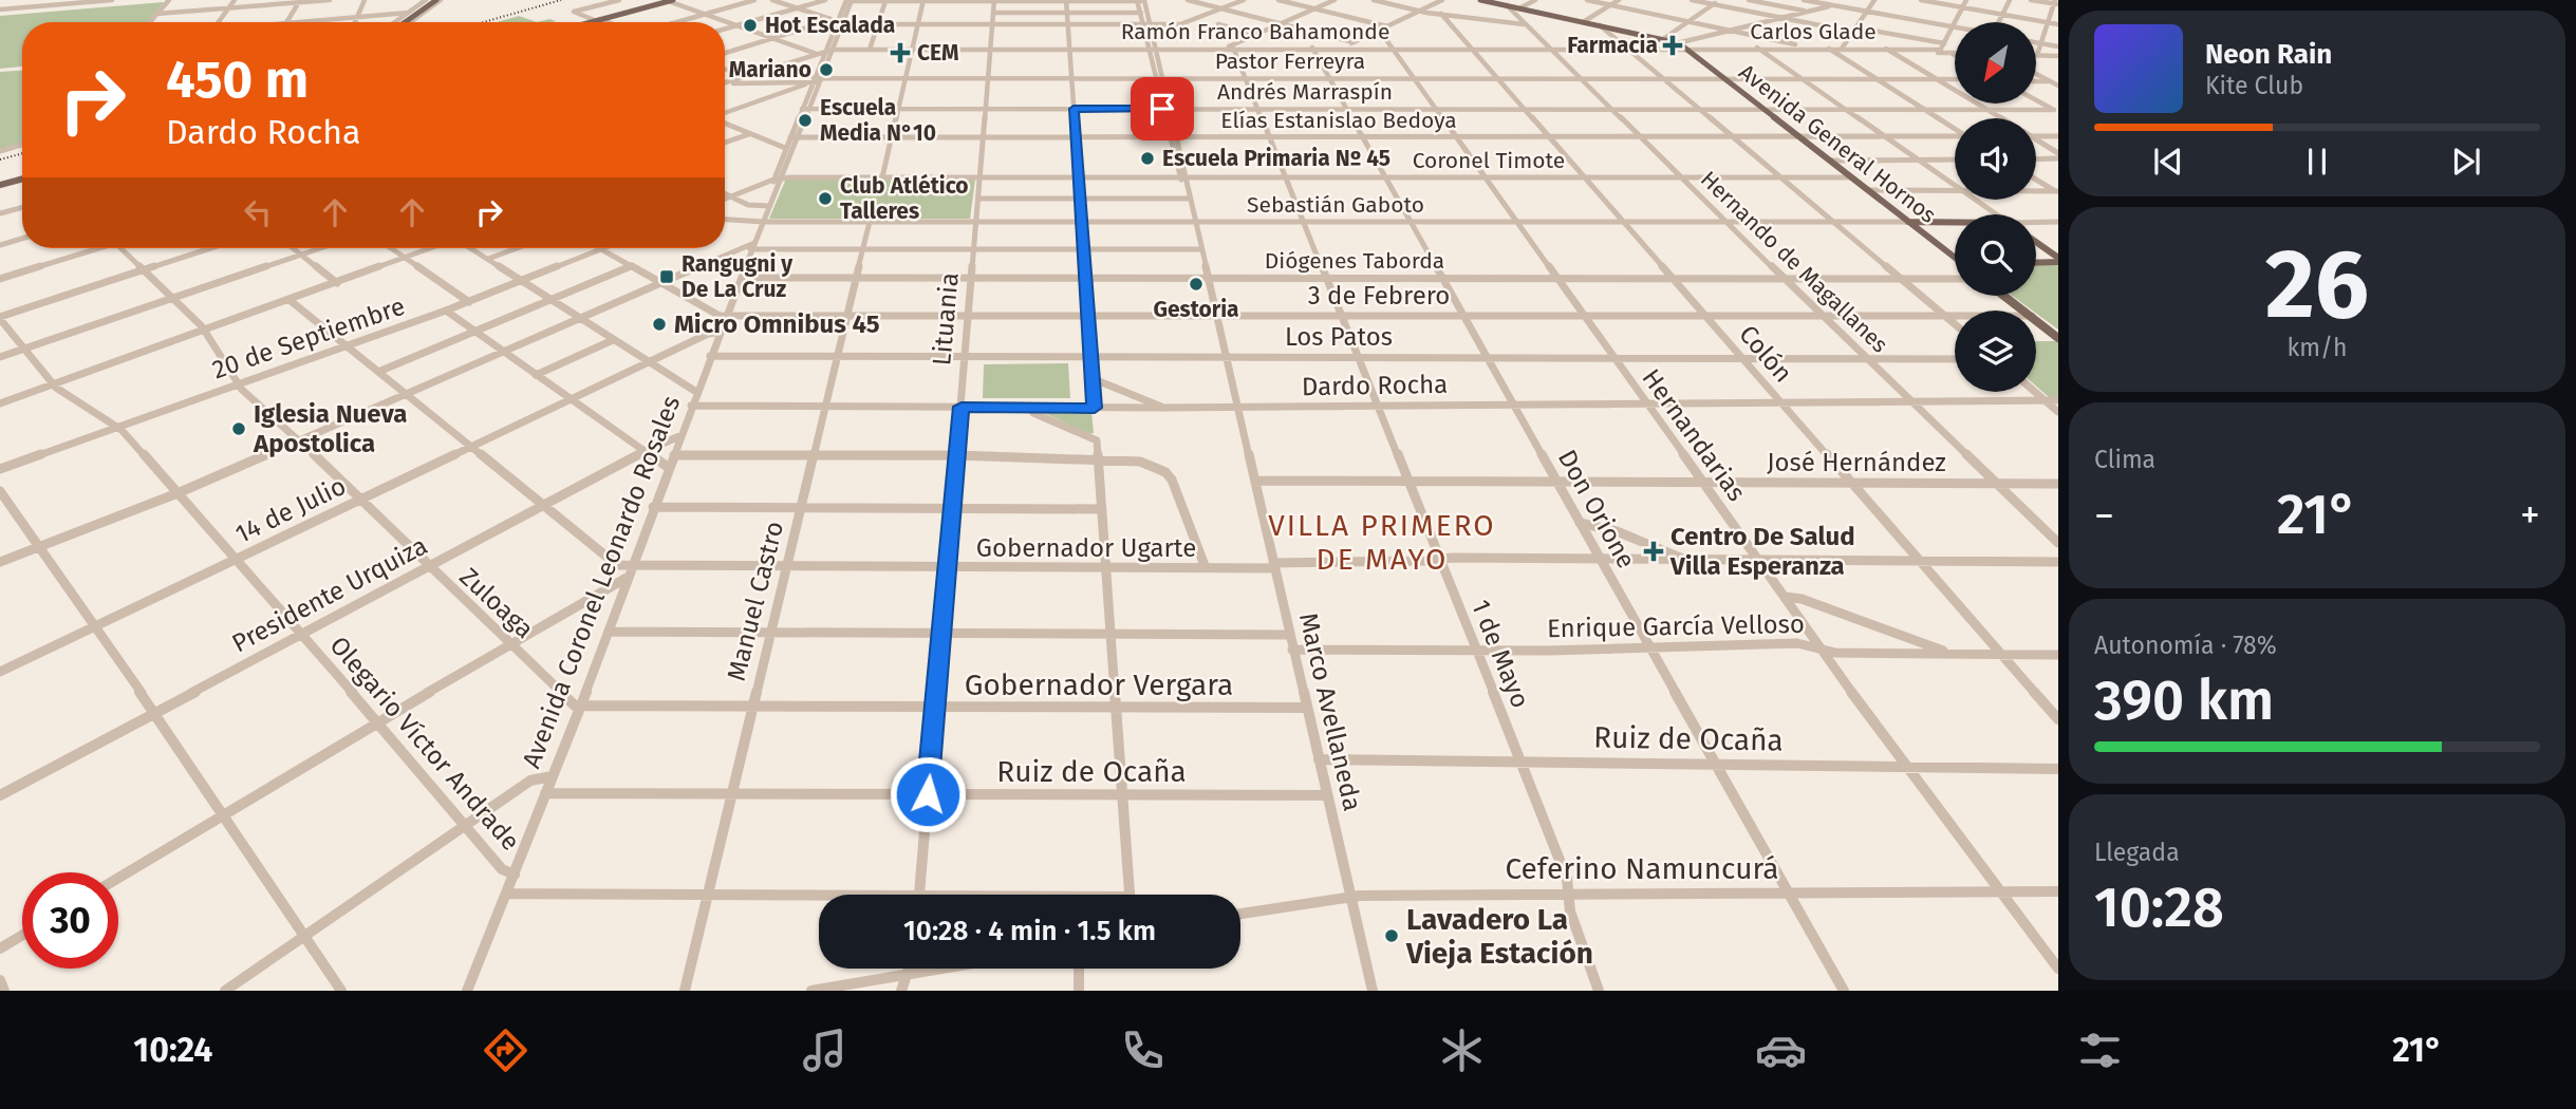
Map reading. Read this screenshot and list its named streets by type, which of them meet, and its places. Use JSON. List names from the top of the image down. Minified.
{"streets":{"main road":["Avenida General Hornos"],"street":["Ramón Franco Bahamonde","Carlos Glade","Pastor Ferreyra","Andrés Marraspín","Elías Estanislao Bedoya","Coronel Timote","Sebastián Gaboto","Diógenes Taborda","Hernando de Magallanes","3 de Febrero","Lituania","Los Patos","20 de Septiembre","Colón","Dardo Rocha","Hernandarias","José Hernández","Don Orione","14 de Julio","Gobernador Ugarte","Avenida Coronel Leonardo Rosales","Presidente Urquiza","Manuel Castro","Zuloaga","Enrique García Velloso","1 de Mayo","Gobernador Vergara","Marco Avellaneda","Ruiz de Ocaña","Olegario Víctor Andrade","Ceferino Namuncurá"]},"crossings":[["Ramón Franco Bahamonde","Carlos Glade"],["Ramón Franco Bahamonde","Avenida General Hornos"],["Ramón Franco Bahamonde","Hernando de Magallanes"],["Ramón Franco Bahamonde","Lituania"],["Ramón Franco Bahamonde","Colón"],["Ramón Franco Bahamonde","Hernandarias"],["Ramón Franco Bahamonde","Don Orione"],["Ramón Franco Bahamonde","Avenida Coronel Leonardo Rosales"],["Ramón Franco Bahamonde","1 de Mayo"],["Ramón Franco Bahamonde","Marco Avellaneda"],["Carlos Glade","Avenida General Hornos"],["Pastor Ferreyra","Avenida General Hornos"],["Pastor Ferreyra","Hernando de Magallanes"],["Pastor Ferreyra","Lituania"],["Pastor Ferreyra","Colón"],["Pastor Ferreyra","Hernandarias"],["Pastor Ferreyra","Don Orione"],["Pastor Ferreyra","Avenida Coronel Leonardo Rosales"],["Pastor Ferreyra","1 de Mayo"],["Pastor Ferreyra","Marco Avellaneda"],["Andrés Marraspín","Avenida General Hornos"],["Andrés Marraspín","Hernando de Magallanes"],["Andrés Marraspín","Lituania"],["Andrés Marraspín","Colón"],["Andrés Marraspín","Hernandarias"],["Andrés Marraspín","Don Orione"],["Andrés Marraspín","Avenida Coronel Leonardo Rosales"],["Andrés Marraspín","1 de Mayo"],["Andrés Marraspín","Marco Avellaneda"],["Elías Estanislao Bedoya","Avenida General Hornos"],["Elías Estanislao Bedoya","Hernando de Magallanes"],["Elías Estanislao Bedoya","Lituania"],["Elías Estanislao Bedoya","Colón"],["Elías Estanislao Bedoya","Hernandarias"],["Elías Estanislao Bedoya","Don Orione"],["Elías Estanislao Bedoya","Avenida Coronel Leonardo Rosales"],["Elías Estanislao Bedoya","1 de Mayo"],["Elías Estanislao Bedoya","Marco Avellaneda"],["Avenida General Hornos","Coronel Timote"],["Avenida General Hornos","Sebastián Gaboto"],["Avenida General Hornos","Hernando de Magallanes"],["Coronel Timote","Hernando de Magallanes"],["Coronel Timote","Colón"],["Coronel Timote","Hernandarias"],["Coronel Timote","Don Orione"],["Coronel Timote","1 de Mayo"],["Coronel Timote","Marco Avellaneda"],["Sebastián Gaboto","Hernando de Magallanes"],["Sebastián Gaboto","Lituania"],["Sebastián Gaboto","Colón"],["Sebastián Gaboto","Hernandarias"],["Sebastián Gaboto","Don Orione"],["Sebastián Gaboto","Avenida Coronel Leonardo Rosales"],["Sebastián Gaboto","Manuel Castro"],["Sebastián Gaboto","1 de Mayo"],["Sebastián Gaboto","Marco Avellaneda"],["Diógenes Taborda","Hernando de Magallanes"],["Diógenes Taborda","Lituania"],["Diógenes Taborda","Colón"],["Diógenes Taborda","Hernandarias"],["Diógenes Taborda","Don Orione"],["Diógenes Taborda","Avenida Coronel Leonardo Rosales"],["Diógenes Taborda","Manuel Castro"],["Diógenes Taborda","1 de Mayo"],["Diógenes Taborda","Marco Avellaneda"],["Hernando de Magallanes","3 de Febrero"],["Hernando de Magallanes","Los Patos"],["Hernando de Magallanes","Dardo Rocha"],["Hernando de Magallanes","José Hernández"],["3 de Febrero","Lituania"],["3 de Febrero","Colón"],["3 de Febrero","Hernandarias"],["3 de Febrero","Don Orione"],["3 de Febrero","Avenida Coronel Leonardo Rosales"],["3 de Febrero","Manuel Castro"],["3 de Febrero","1 de Mayo"],["3 de Febrero","Marco Avellaneda"],["Lituania","Los Patos"],["Lituania","Dardo Rocha"],["Lituania","Gobernador Ugarte"],["Lituania","Gobernador Vergara"],["Lituania","Ruiz de Ocaña"],["Los Patos","Colón"],["Los Patos","Hernandarias"],["Los Patos","Don Orione"],["Los Patos","Avenida Coronel Leonardo Rosales"],["Los Patos","Manuel Castro"],["Los Patos","1 de Mayo"],["Los Patos","Marco Avellaneda"],["20 de Septiembre","Zuloaga"],["20 de Septiembre","Olegario Víctor Andrade"],["Colón","Dardo Rocha"],["Colón","José Hernández"],["Colón","Gobernador Ugarte"],["Colón","Enrique García Velloso"],["Dardo Rocha","Hernandarias"],["Dardo Rocha","Don Orione"],["Dardo Rocha","Avenida Coronel Leonardo Rosales"],["Dardo Rocha","Manuel Castro"],["Dardo Rocha","1 de Mayo"],["Dardo Rocha","Marco Avellaneda"],["Hernandarias","José Hernández"],["Hernandarias","Gobernador Ugarte"],["Hernandarias","Enrique García Velloso"],["Hernandarias","Ruiz de Ocaña"],["Hernandarias","Ceferino Namuncurá"],["José Hernández","Don Orione"],["José Hernández","1 de Mayo"],["José Hernández","Marco Avellaneda"],["Don Orione","Gobernador Ugarte"],["Don Orione","Enrique García Velloso"],["Don Orione","Ruiz de Ocaña"],["Don Orione","Ceferino Namuncurá"],["14 de Julio","Avenida Coronel Leonardo Rosales"],["14 de Julio","Zuloaga"],["14 de Julio","Olegario Víctor Andrade"],["Gobernador Ugarte","Avenida Coronel Leonardo Rosales"],["Gobernador Ugarte","Manuel Castro"],["Gobernador Ugarte","1 de Mayo"],["Gobernador Ugarte","Marco Avellaneda"],["Avenida Coronel Leonardo Rosales","Presidente Urquiza"],["Avenida Coronel Leonardo Rosales","Zuloaga"],["Avenida Coronel Leonardo Rosales","Gobernador Vergara"],["Avenida Coronel Leonardo Rosales","Ruiz de Ocaña"],["Avenida Coronel Leonardo Rosales","Olegario Víctor Andrade"],["Presidente Urquiza","Zuloaga"],["Presidente Urquiza","Olegario Víctor Andrade"],["Manuel Castro","Gobernador Vergara"],["Manuel Castro","Ruiz de Ocaña"],["Zuloaga","Gobernador Vergara"],["Enrique García Velloso","1 de Mayo"],["Enrique García Velloso","Marco Avellaneda"],["1 de Mayo","Ruiz de Ocaña"],["1 de Mayo","Ceferino Namuncurá"],["Gobernador Vergara","Marco Avellaneda"],["Marco Avellaneda","Ruiz de Ocaña"],["Marco Avellaneda","Ceferino Namuncurá"]],"districts":["VILLA PRIMERO DE MAYO"],"places":{"other":["Hot Escalada","Mariano","Escuela Media N°10","Escuela Primaria Nº 45","Club Atlético Talleres","Gestoria","Micro Omnibus 45","Iglesia Nueva Apostolica","Lavadero La Vieja Estación"],"health":["Farmacia","CEM","Centro De Salud Villa Esperanza"],"transit":["Rangugni y De La Cruz"]},"north":"bottom left","page":{"turn":["450 m","Dardo Rocha"],"song":["Neon Rain","Kite Club"],"tile":[["26","km/h"],"Clima",["Autonomía · 78%","390 km"],["Llegada","10:28"]],"heat":["−","21°","+"],"limit":"30","trip":"10:28 · 4 min · 1.5 km","tabs":["10:24","21°"]}}
